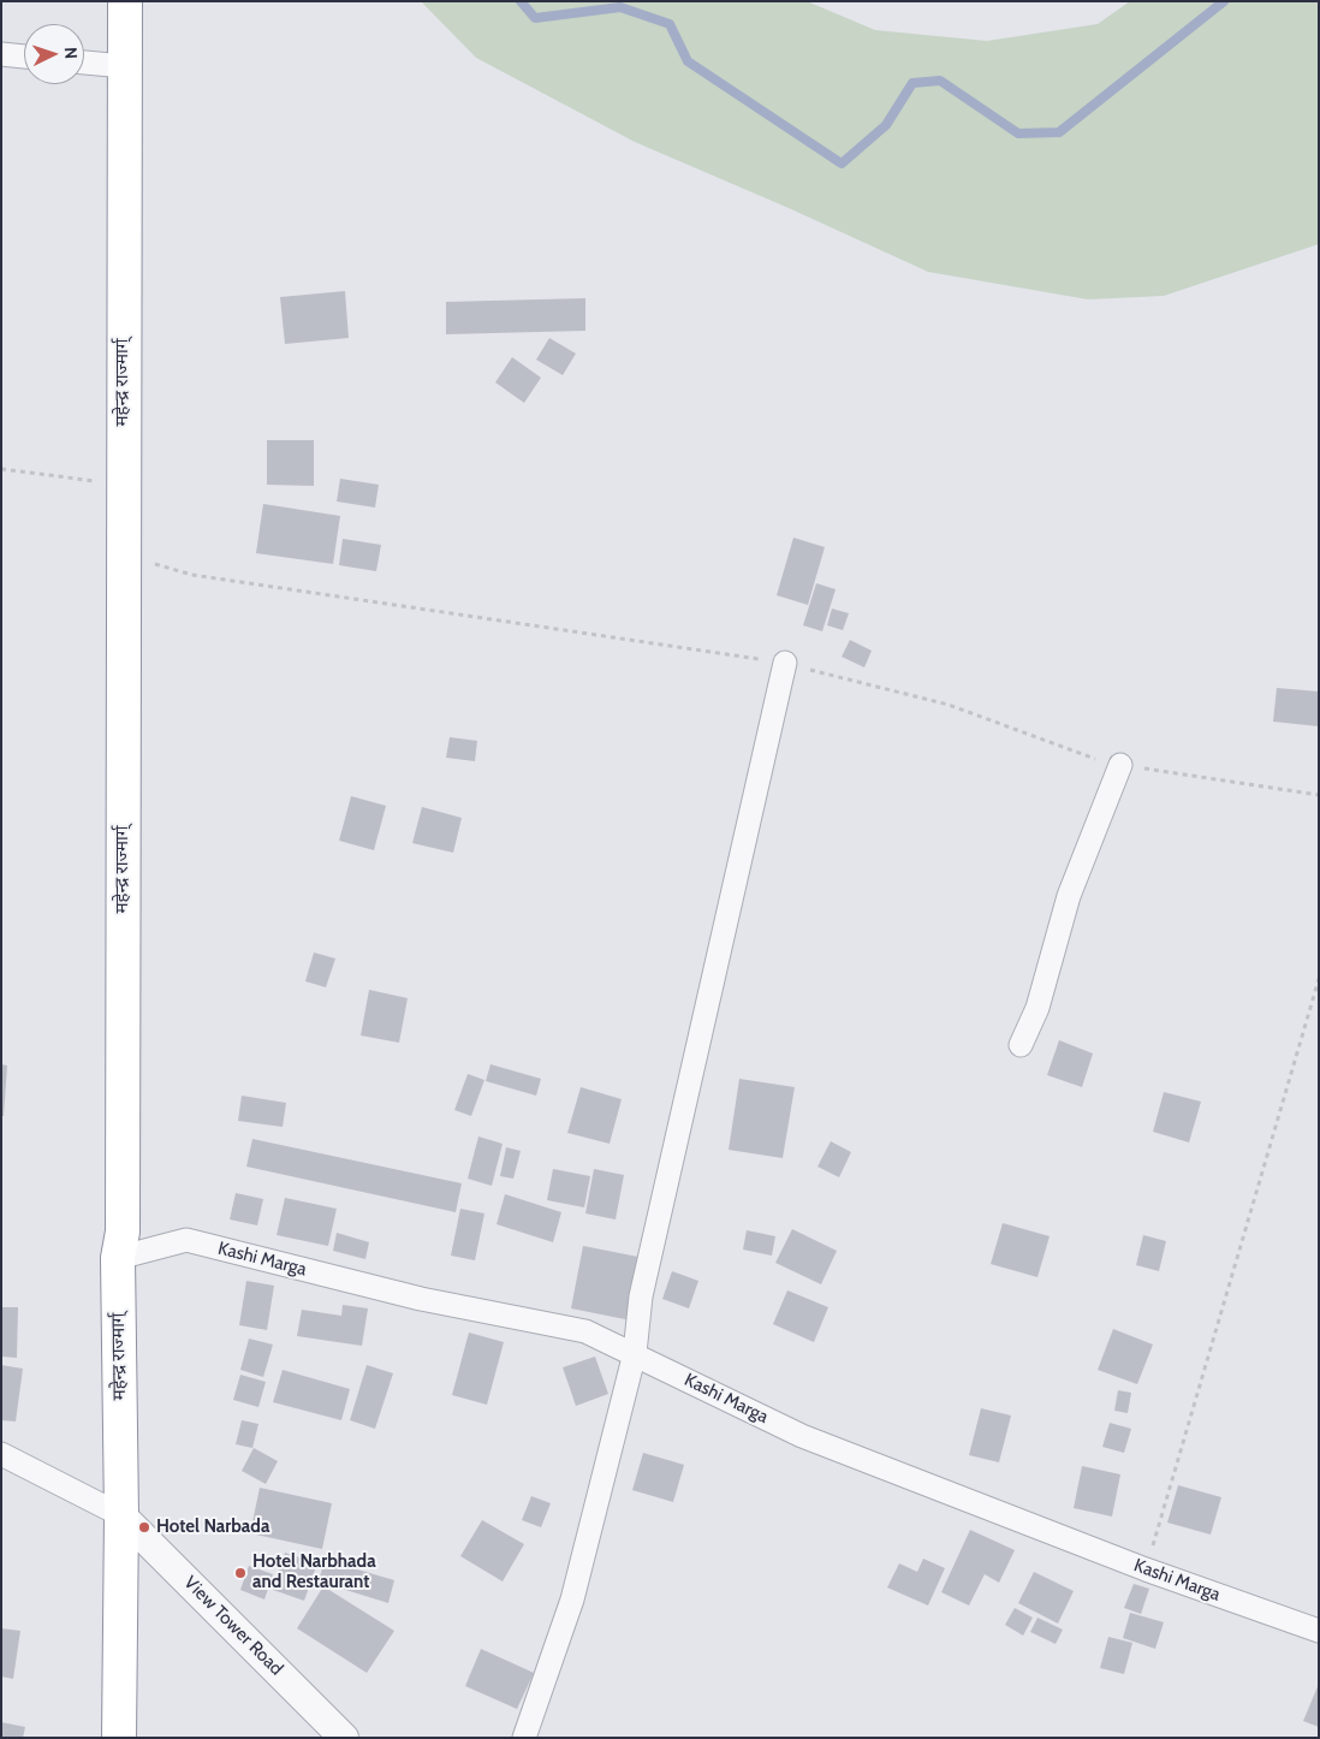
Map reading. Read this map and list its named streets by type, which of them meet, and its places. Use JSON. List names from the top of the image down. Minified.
{"streets":{"highway":["महेन्द्र राज्मार्ग्"],"street":["Kashi Marga","View Tower Road"]},"crossings":[["महेन्द्र राज्मार्ग्","Kashi Marga"],["महेन्द्र राज्मार्ग्","View Tower Road"]],"places":["Hotel Narbada","Hotel Narbhada and Restaurant"],"north":"right"}
